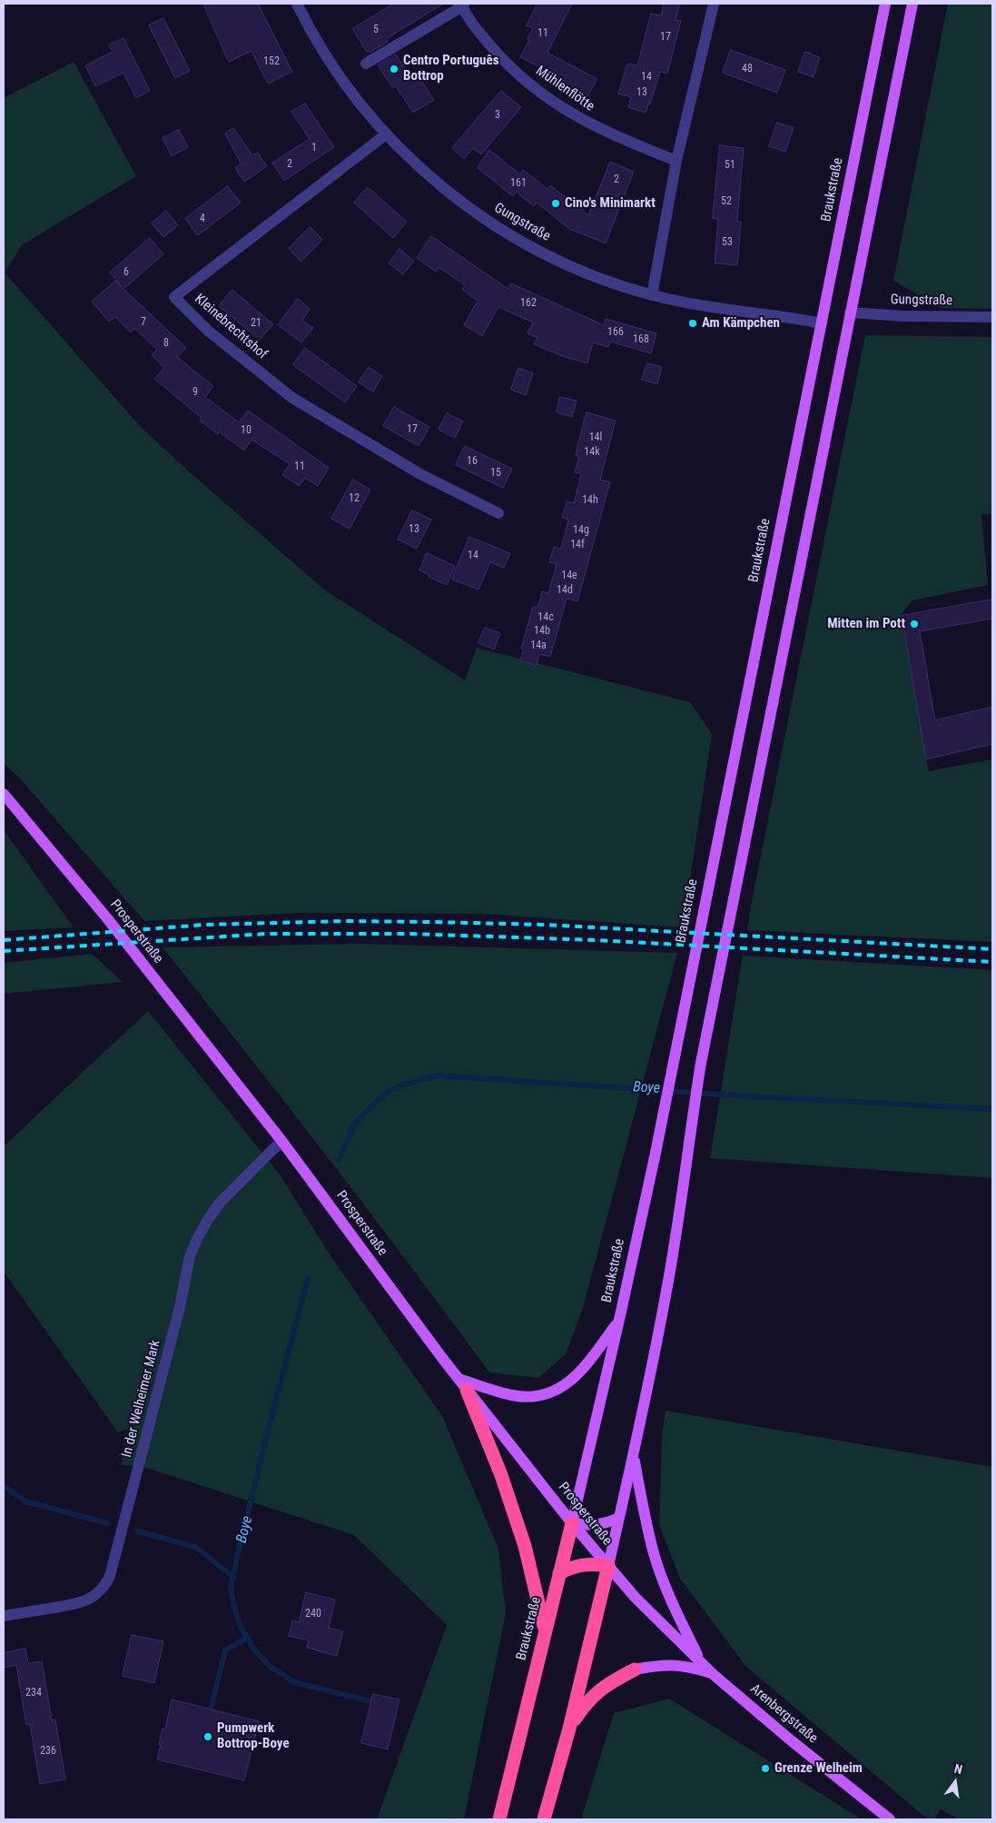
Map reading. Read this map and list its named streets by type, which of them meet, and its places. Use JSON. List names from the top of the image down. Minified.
{"streets":{"highway":["Braukstraße"],"main road":["Prosperstraße","Arenbergstraße"],"street":["Mühlenflötte","Gungstraße","Kleinebrechtshof","In der Welheimer Mark"]},"crossings":[["Braukstraße","Gungstraße"],["Braukstraße","Prosperstraße"],["Gungstraße","Kleinebrechtshof"],["Prosperstraße","In der Welheimer Mark"],["Prosperstraße","Arenbergstraße"]],"water":["Boye"],"places":["Centro Português Bottrop","Cino's Minimarkt","Am Kämpchen","Mitten im Pott","Pumpwerk Bottrop-Boye","Grenze Welheim"],"house_numbers":["5","11","17","152","48","14","13","3","1","2","51","2","161","52","4","53","6","162","7","21","166","168","8","9","17","10","14l","14k","16","11","15","12","14h","13","14g","14f","14","14e","14d","14c","14b","14a","240","234","236"],"north":"top"}
